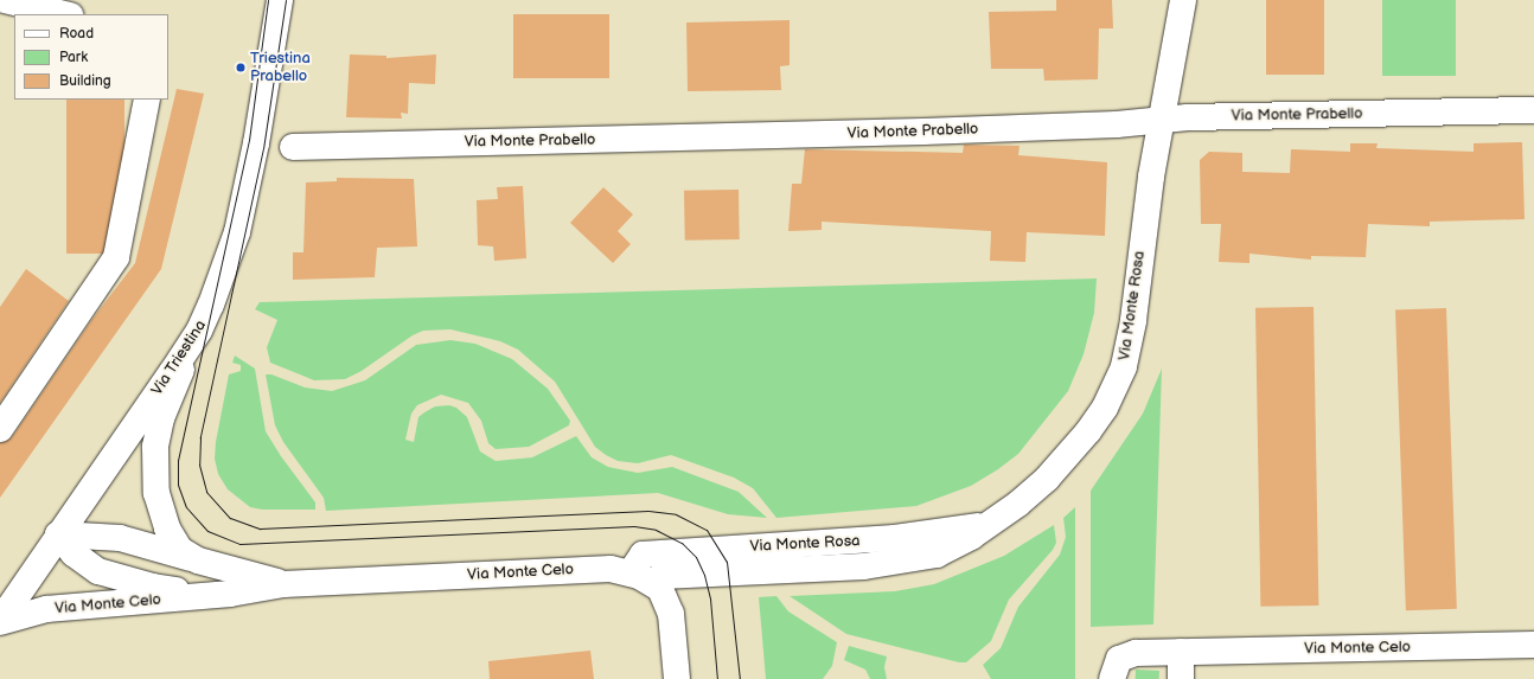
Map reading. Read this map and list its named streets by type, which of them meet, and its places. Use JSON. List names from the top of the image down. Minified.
{"streets":{"street":["Via Monte Prabello","Via Monte Rosa","Via Triestina","Via Monte Celo"]},"crossings":[["Via Monte Prabello","Via Monte Rosa"],["Via Monte Rosa","Via Monte Celo"],["Via Triestina","Via Monte Celo"]],"places":["Triestina Prabello"],"legend":["Road","Park","Building"]}
